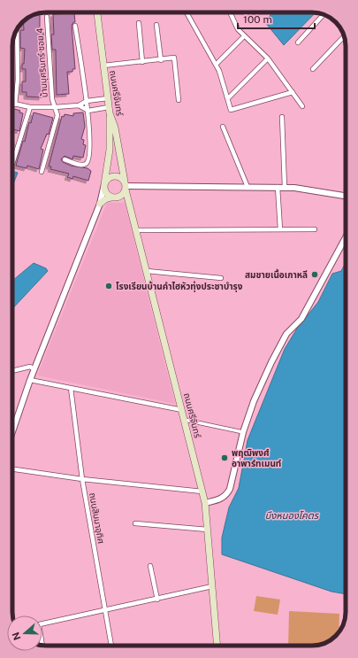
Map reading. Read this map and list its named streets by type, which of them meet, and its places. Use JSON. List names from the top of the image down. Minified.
{"streets":{"main road":["ถนนศรีจันทร์"],"street":["บ้านบุศรินทร์ ซอย 4","ถนนสิมมาอุทิศ"]},"water":["บึงหนองโคตร"],"places":["สมชายเนื้อเกาหลี","โรงเรียนบ้านคำไฮหัวทุ่งประชาบำรุง","พฤฒิพงศ์ อาพาร์ทเมนท์"],"scale_bar":"100 m","north":"left"}
